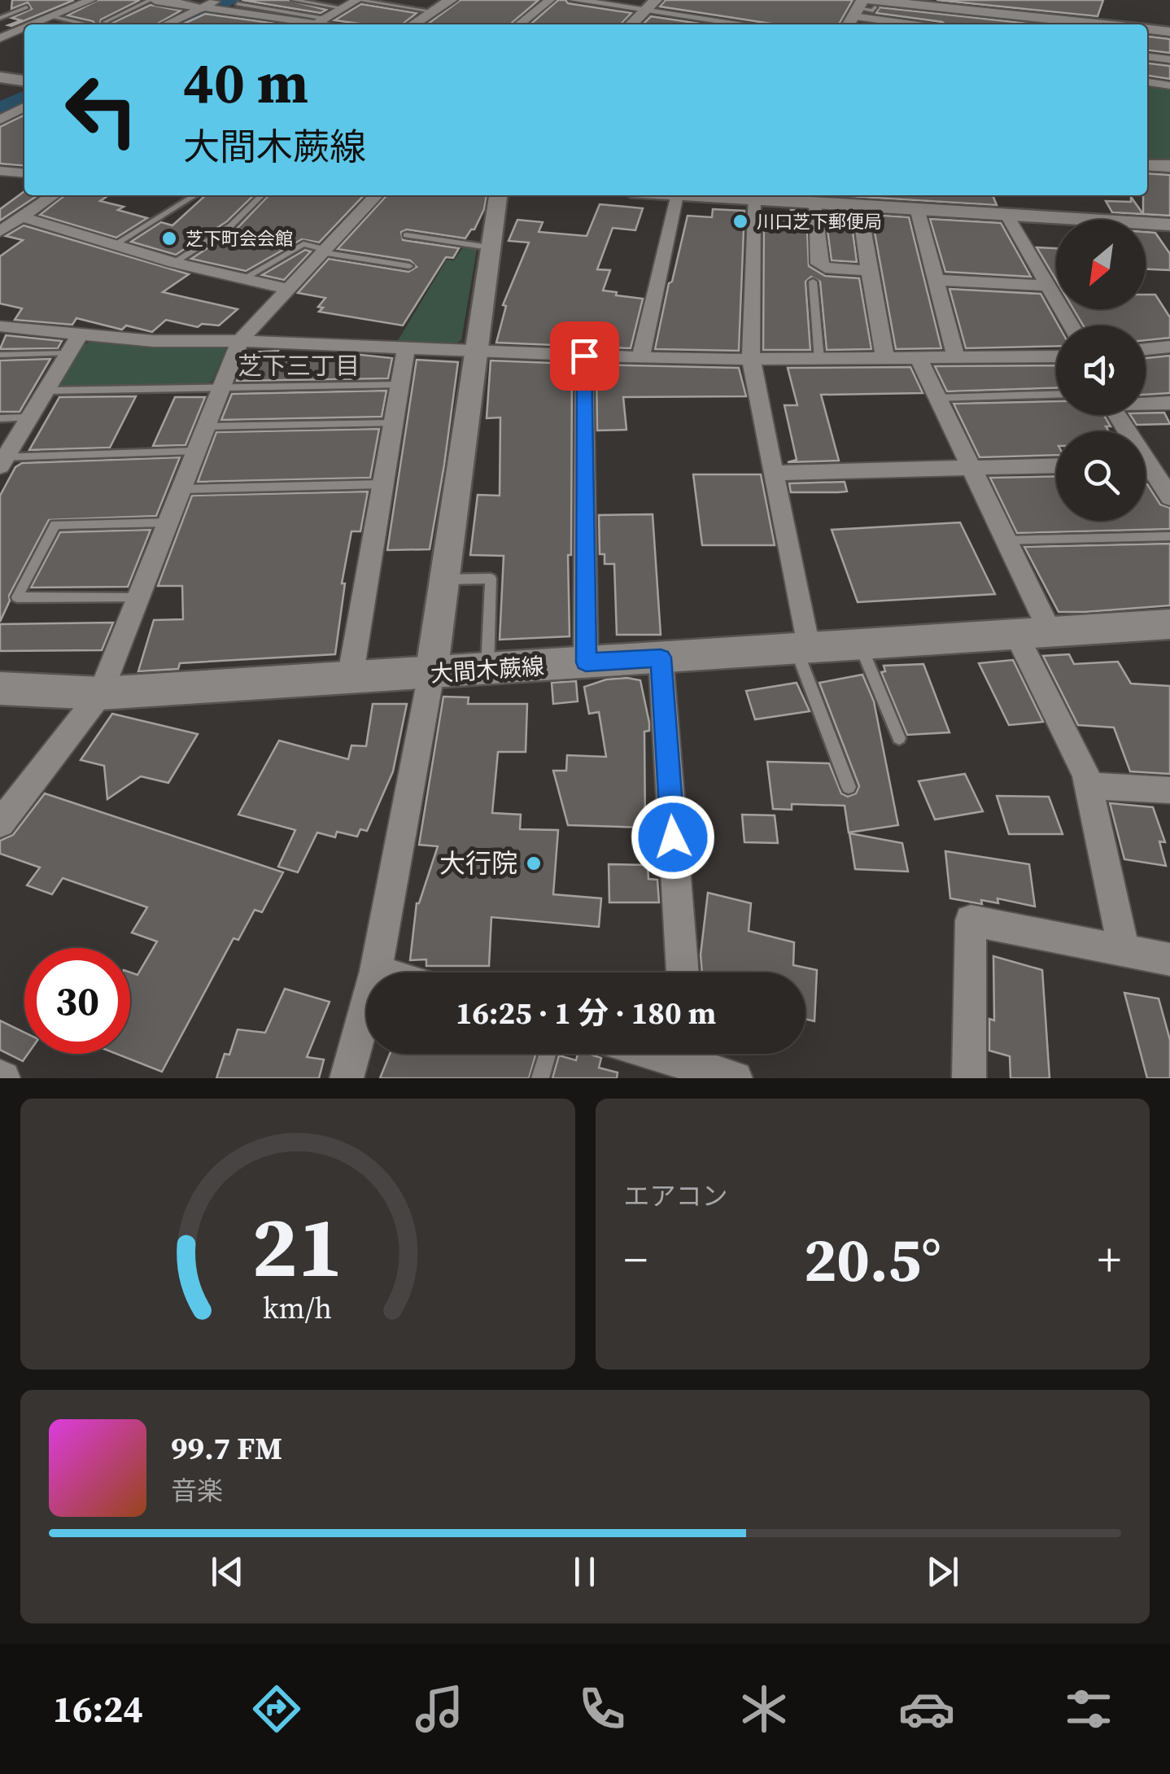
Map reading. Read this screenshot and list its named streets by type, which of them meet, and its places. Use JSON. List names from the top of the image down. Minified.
{"streets":{"main road":["大間木蕨線"]},"districts":["芝下三丁目"],"places":["川口芝下郵便局","芝下町会会館","大行院"],"north":"bottom left","page":{"turn":["40 m","大間木蕨線"],"limit":"30","trip":"16:25 · 1 分 · 180 m","tile":"エアコン","heat":["−","20.5°","+"],"song":["99.7 FM","音楽"],"tabs":"16:24","gauge":["21","km/h"]}}
